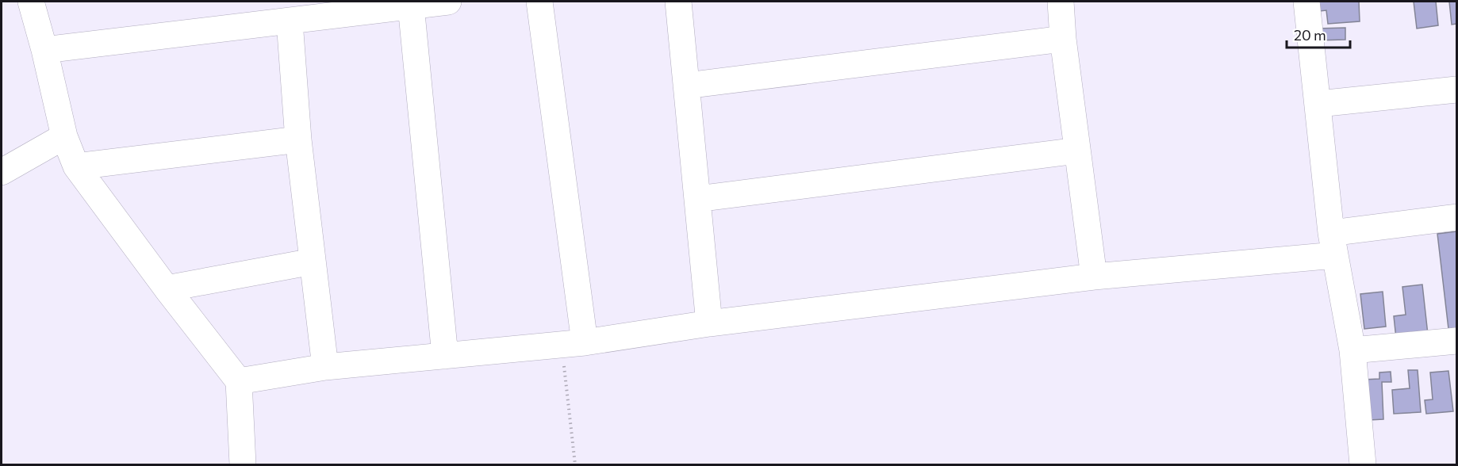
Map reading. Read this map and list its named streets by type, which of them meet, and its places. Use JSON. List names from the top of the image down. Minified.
{"scale_bar":"20 m"}
